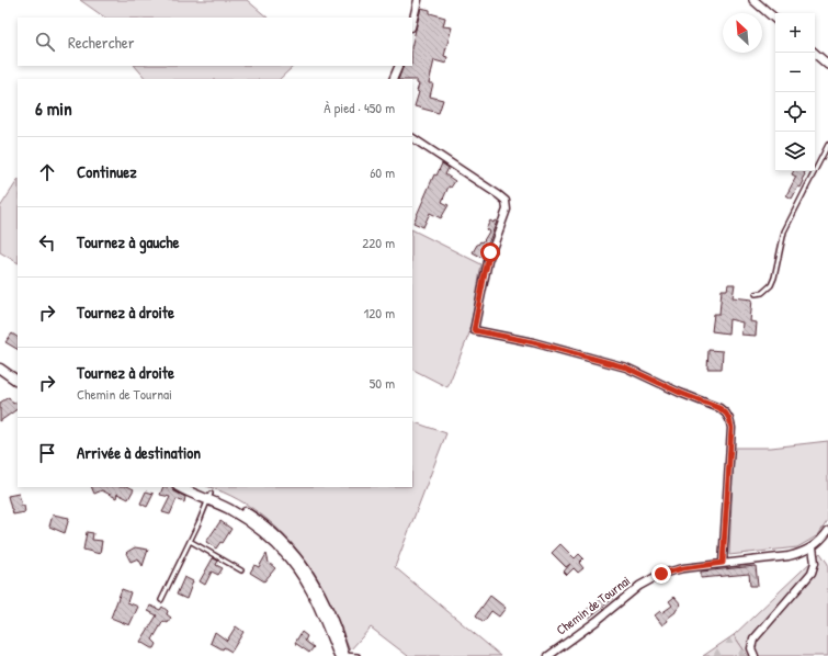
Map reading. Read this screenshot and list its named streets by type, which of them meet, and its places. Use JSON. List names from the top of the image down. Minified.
{"streets":{"street":["Chemin de Tournai"]},"north":"top left","page":{"map_buttons":["+","−"],"search":"Rechercher","heading":["6 min","À pied · 450 m"],"list":[["Continuez","60 m"],["Tournez à gauche","220 m"],["Tournez à droite","120 m"],["Tournez à droite","Chemin de Tournai","50 m"],"Arrivée à destination"]}}
